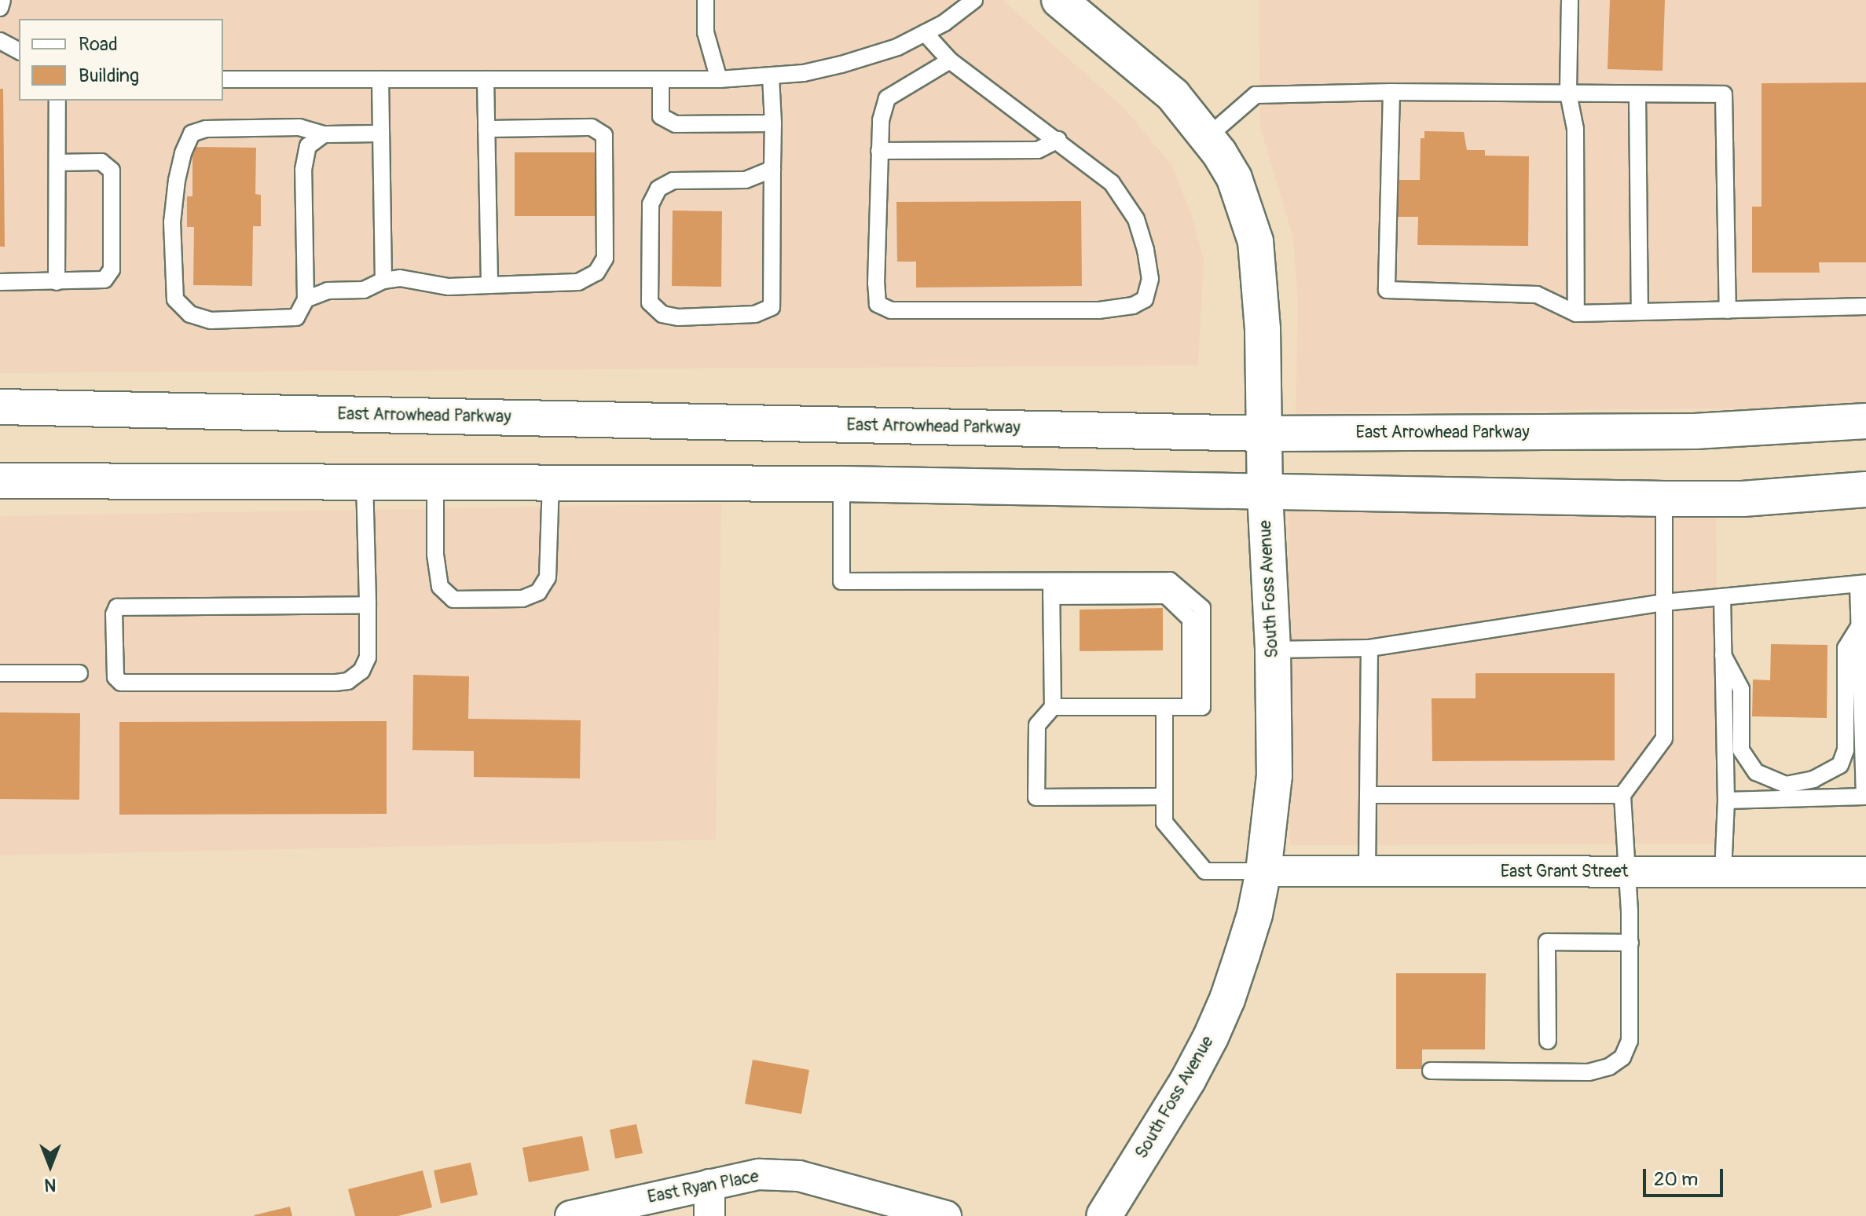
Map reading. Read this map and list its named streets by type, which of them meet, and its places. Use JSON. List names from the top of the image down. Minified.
{"streets":{"main road":["East Arrowhead Parkway","South Foss Avenue"],"street":["East Grant Street","East Ryan Place"]},"crossings":[["East Arrowhead Parkway","South Foss Avenue"],["South Foss Avenue","East Grant Street"]],"legend":["Road","Building"],"scale_bar":"20 m","north":"bottom"}
